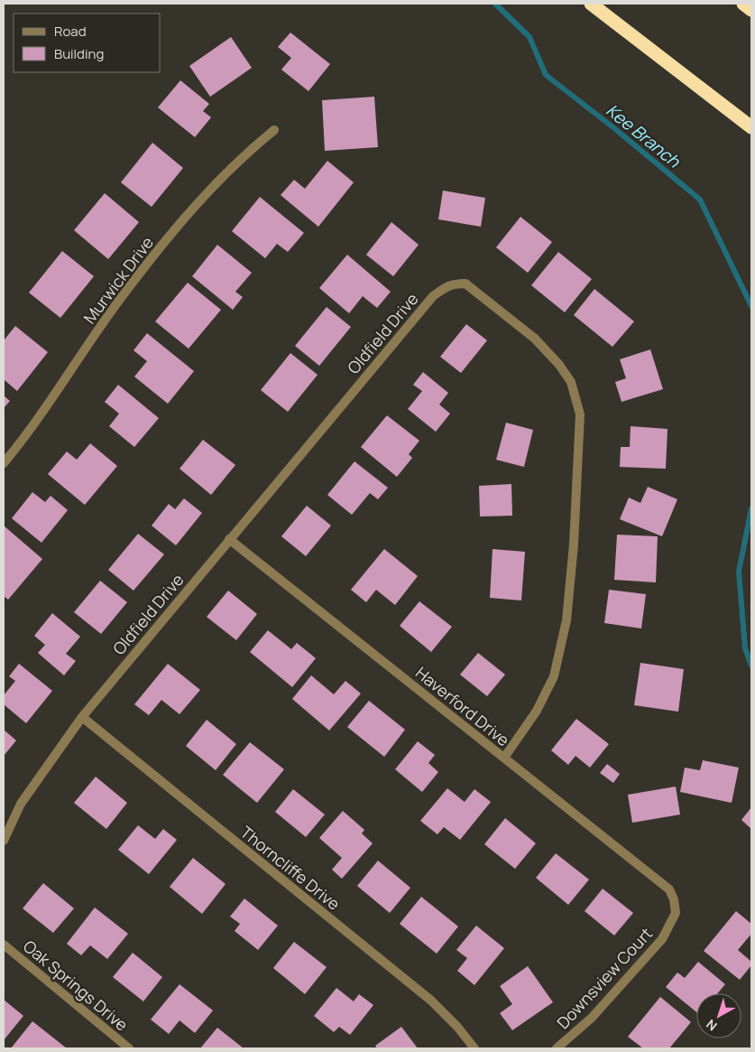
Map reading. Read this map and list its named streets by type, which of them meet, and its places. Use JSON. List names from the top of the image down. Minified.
{"streets":{"street":["Murwick Drive","Oldfield Drive","Haverford Drive","Thorncliffe Drive","Downsview Court","Oak Springs Drive"]},"crossings":[["Oldfield Drive","Haverford Drive"],["Oldfield Drive","Thorncliffe Drive"],["Haverford Drive","Downsview Court"]],"water":["Kee Branch"],"legend":["Road","Building"],"north":"bottom left"}
